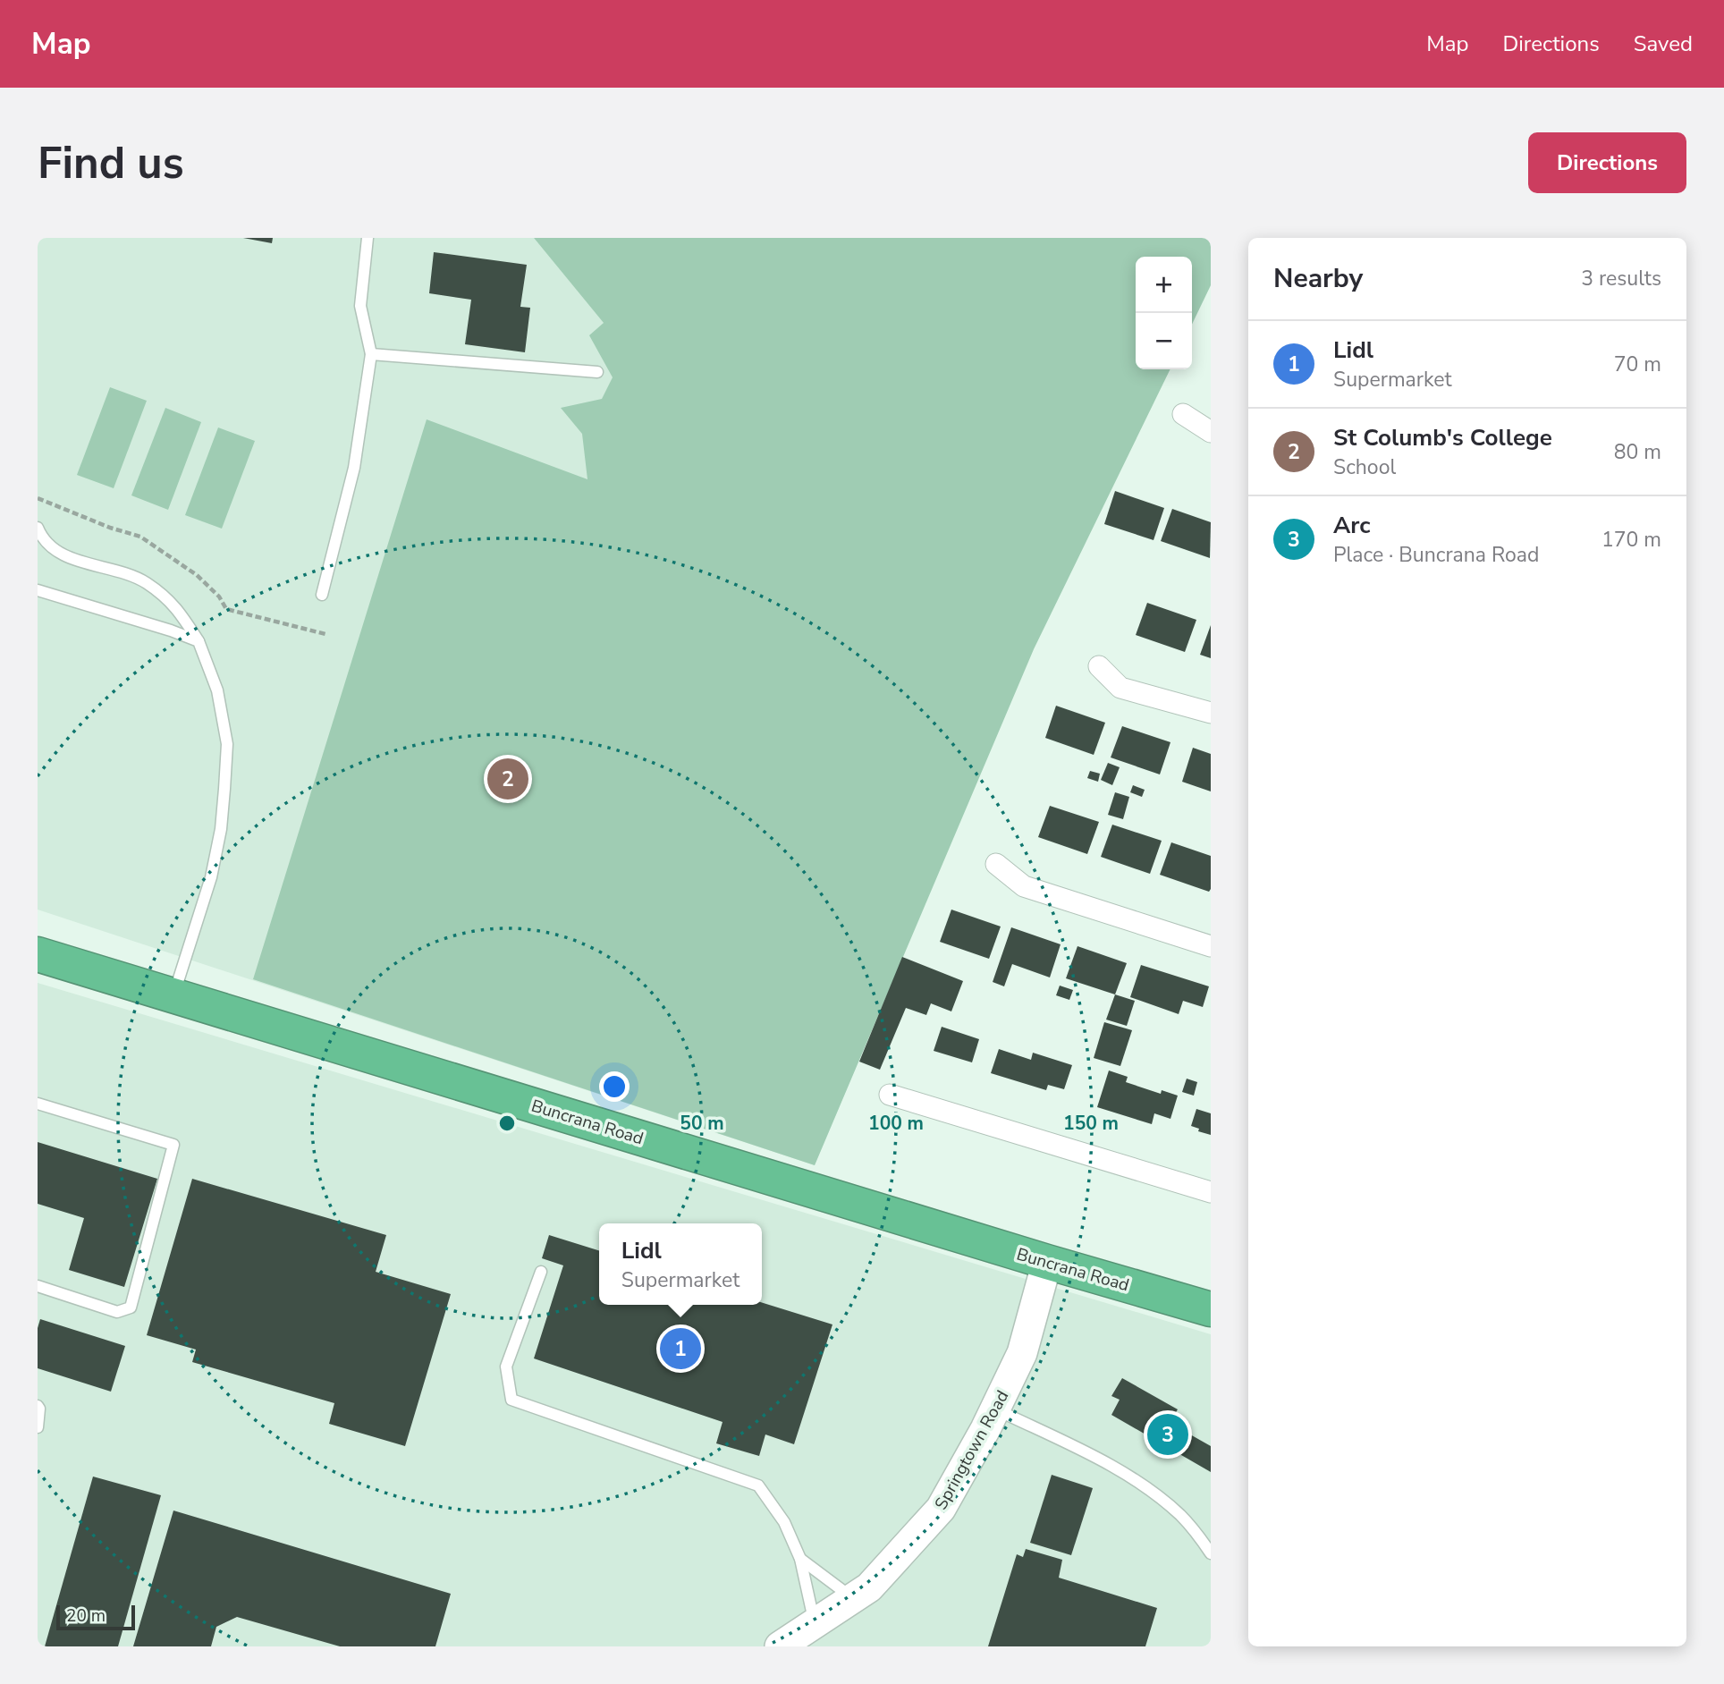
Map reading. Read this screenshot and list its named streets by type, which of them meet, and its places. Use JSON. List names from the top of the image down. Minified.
{"streets":{"highway":["Buncrana Road"],"street":["Springtown Road"]},"crossings":[["Buncrana Road","Springtown Road"]],"scale_bar":"20 m","page":{"header":"Map","nav":["Map","Directions","Saved"],"buttons":"Directions","title":"Find us","heading":["Nearby","3 results"],"map_buttons":["+","−"],"list":[{"mark":"1","name":"Lidl","note":"Supermarket","value":"70 m"},{"mark":"2","name":"St Columb's College","note":"School","value":"80 m"},{"mark":"3","name":"Arc","note":"Place · Buncrana Road","value":"170 m"}],"pins":["2","1","3"],"popup":["Lidl","Supermarket"],"scale":"20 m"},"rings":["50 m","100 m","150 m"]}
